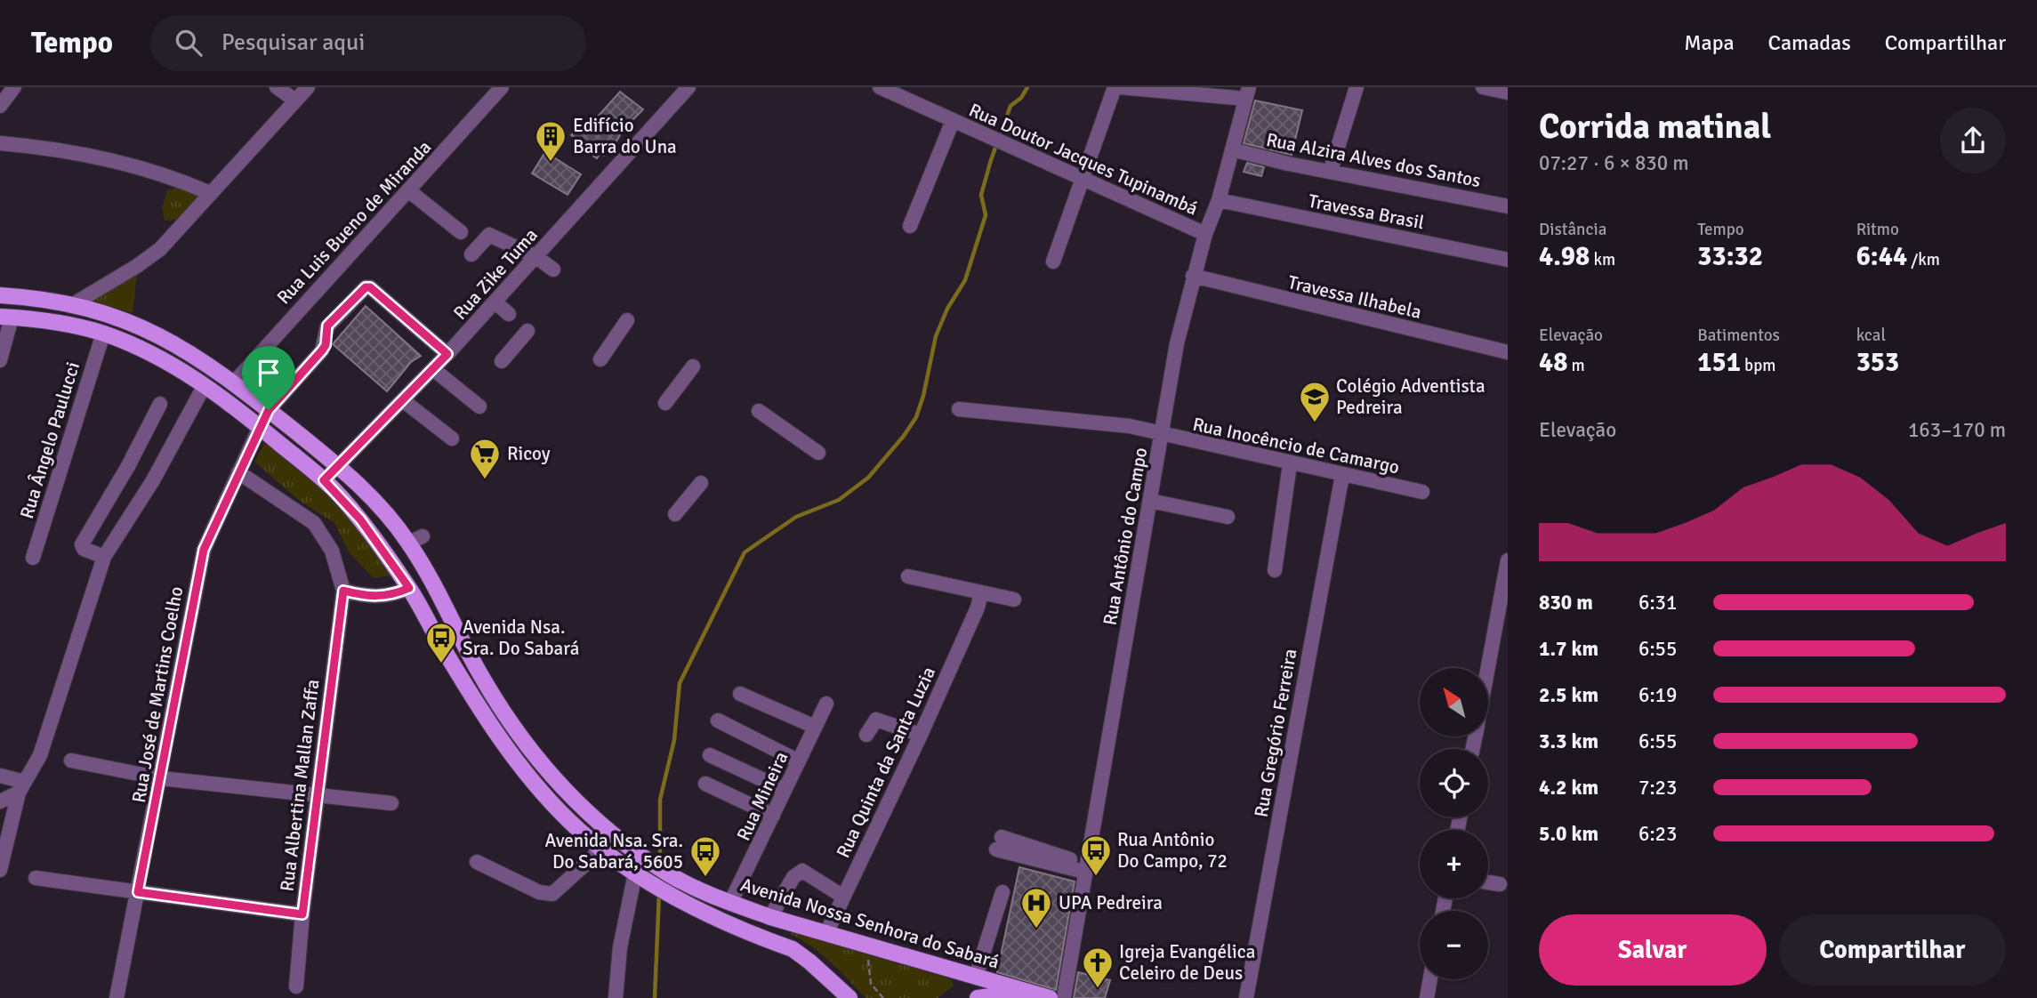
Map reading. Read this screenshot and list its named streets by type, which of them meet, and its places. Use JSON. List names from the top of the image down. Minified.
{"streets":{"main road":["Avenida Nossa Senhora do Sabará"],"street":["Rua Doutor Jacques Tupinambá","Rua Alzira Alves dos Santos","Travessa Brasil","Rua Luis Bueno de Miranda","Rua Zike Tuma","Travessa Ilhabela","Rua Ângelo Paulucci","Rua Inocêncio de Camargo","Rua Antônio do Campo","Rua José de Martins Coelho","Rua Gregório Ferreira","Rua Quinta da Santa Luzia","Rua Albertina Mallan Zaffa","Rua Mineira"]},"crossings":[["Rua Doutor Jacques Tupinambá","Rua Antônio do Campo"],["Rua Alzira Alves dos Santos","Rua Antônio do Campo"],["Travessa Brasil","Rua Antônio do Campo"],["Rua Luis Bueno de Miranda","Avenida Nossa Senhora do Sabará"],["Rua Zike Tuma","Rua José de Martins Coelho"],["Rua Zike Tuma","Avenida Nossa Senhora do Sabará"],["Travessa Ilhabela","Rua Antônio do Campo"],["Rua Inocêncio de Camargo","Rua Antônio do Campo"],["Rua Inocêncio de Camargo","Rua Gregório Ferreira"],["Rua José de Martins Coelho","Avenida Nossa Senhora do Sabará"],["Rua Quinta da Santa Luzia","Avenida Nossa Senhora do Sabará"],["Rua Mineira","Avenida Nossa Senhora do Sabará"]],"places":{"building":["Edifício Barra do Una"],"school or university":["Colégio Adventista Pedreira"],"supermarket":["Ricoy"],"bus stop":["Avenida Nsa. Sra. Do Sabará","Rua Antônio Do Campo, 72","Avenida Nsa. Sra. Do Sabará, 5605"],"hospital":["UPA Pedreira"],"church":["Igreja Evangélica Celeiro de Deus"]},"north":"top left","page":{"header":"Tempo","search":"Pesquisar aqui","nav":["Mapa","Camadas","Compartilhar"],"heading":["Corrida matinal","07:27 · 6 × 830 m"],"stats":[["Distância","4.98 km"],["Tempo","33:32"],["Ritmo","6:44 /km"],["Elevação","48 m"],["Batimentos","151 bpm"],["kcal","353"]],"chart":["Elevação","163–170 m"],"list":[{"name":"830 m","note":"6:31"},{"name":"1.7 km","note":"6:55"},{"name":"2.5 km","note":"6:19"},{"name":"3.3 km","note":"6:55"},{"name":"4.2 km","note":"7:23"},{"name":"5.0 km","note":"6:23"}],"map_buttons":["+","−"],"buttons":["Salvar","Compartilhar"]}}
